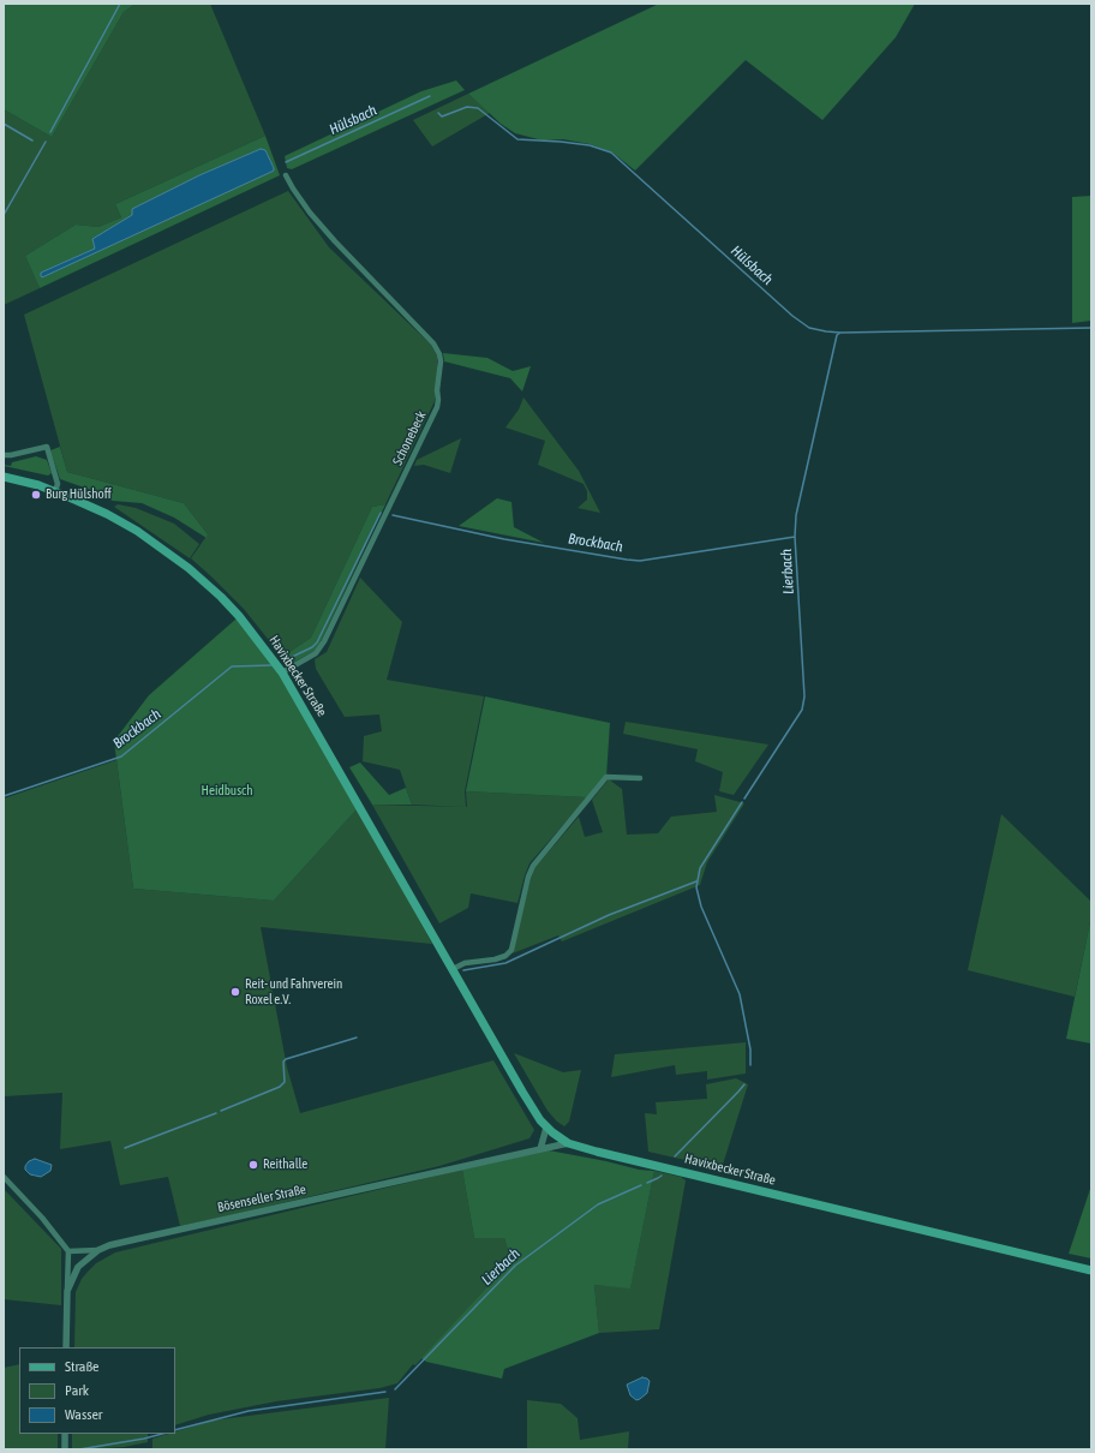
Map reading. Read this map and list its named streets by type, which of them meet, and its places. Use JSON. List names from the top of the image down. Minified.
{"streets":{"main road":["Havixbecker Straße"],"street":["Schonebeck","Bösenseller Straße"]},"crossings":[["Schonebeck","Havixbecker Straße"],["Havixbecker Straße","Bösenseller Straße"]],"water":["Hülsbach","Brockbach","Lierbach"],"parks":["Heidbusch"],"places":["Burg Hülshoff","Reit- und Fahrverein Roxel e.V.","Reithalle"],"legend":["Straße","Park","Wasser"]}
